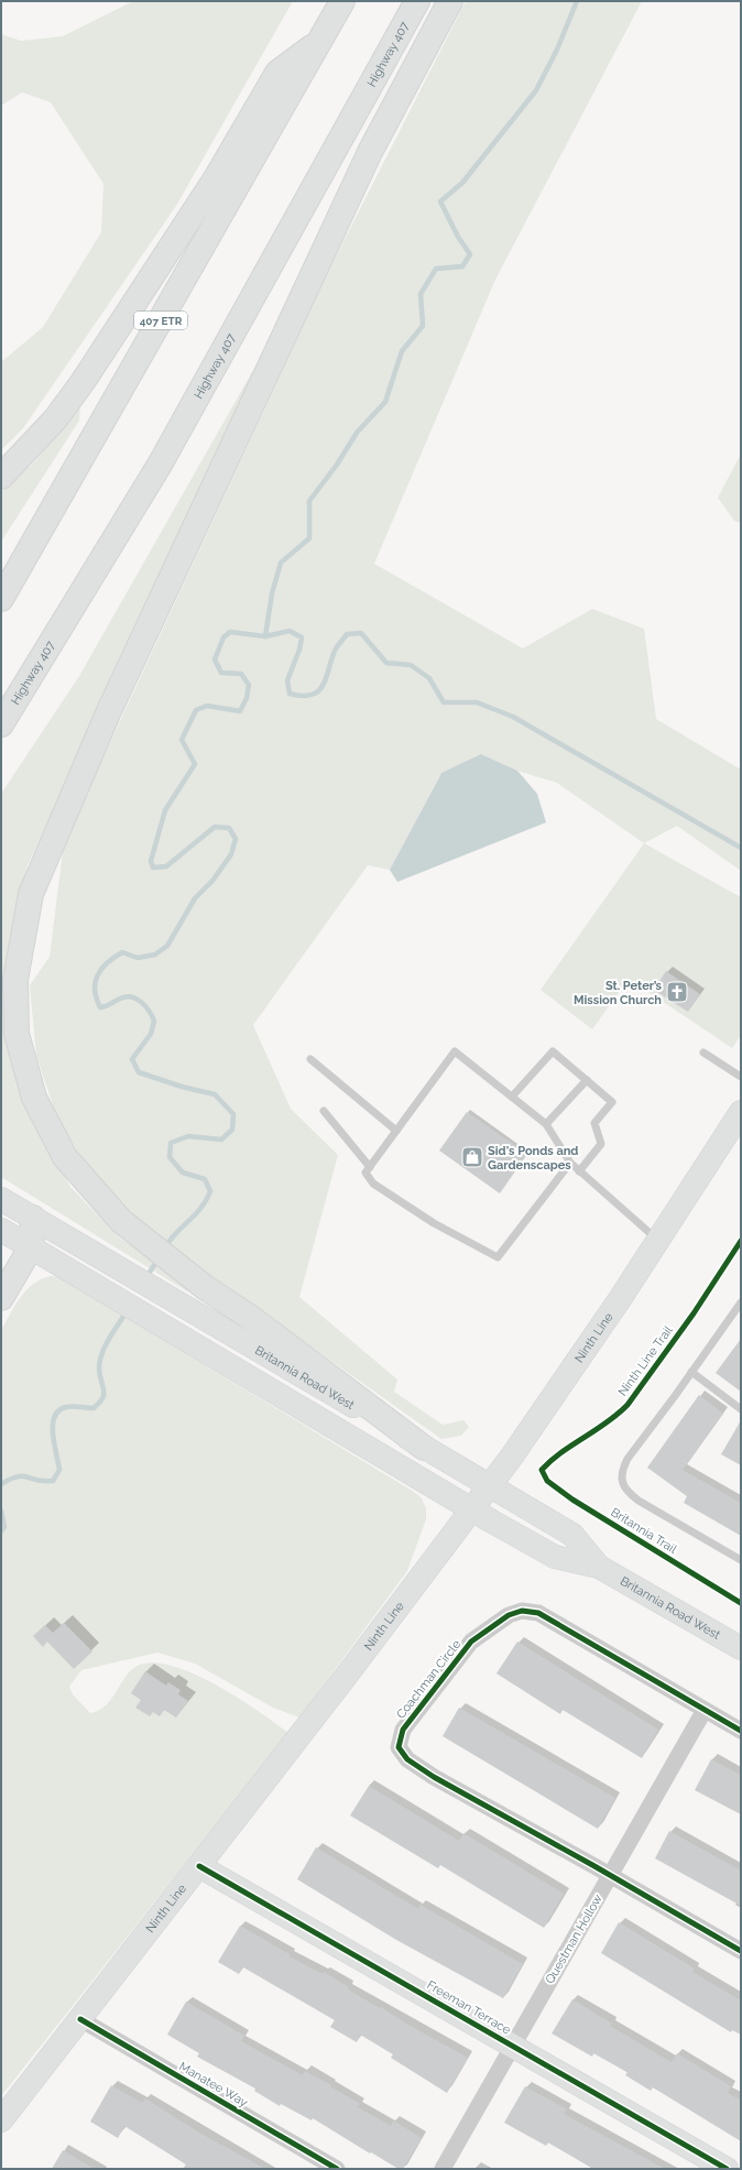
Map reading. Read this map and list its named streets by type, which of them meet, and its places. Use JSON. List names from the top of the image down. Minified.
{"streets":{"highway":["Highway 407","407 ETR"],"main road":["Ninth Line","Britannia Road West","Freeman Terrace"],"street":["Coachman Circle","Questman Hollow","Manatee Way"],"cycle path":["Ninth Line Trail"]},"crossings":[["Ninth Line","Britannia Road West"],["Ninth Line","Freeman Terrace"],["Ninth Line","Manatee Way"],["Coachman Circle","Questman Hollow"],["Questman Hollow","Freeman Terrace"]],"places":{"church":["St. Peter’s Mission Church"],"shop":["Sid's Ponds and Gardenscapes"]}}
